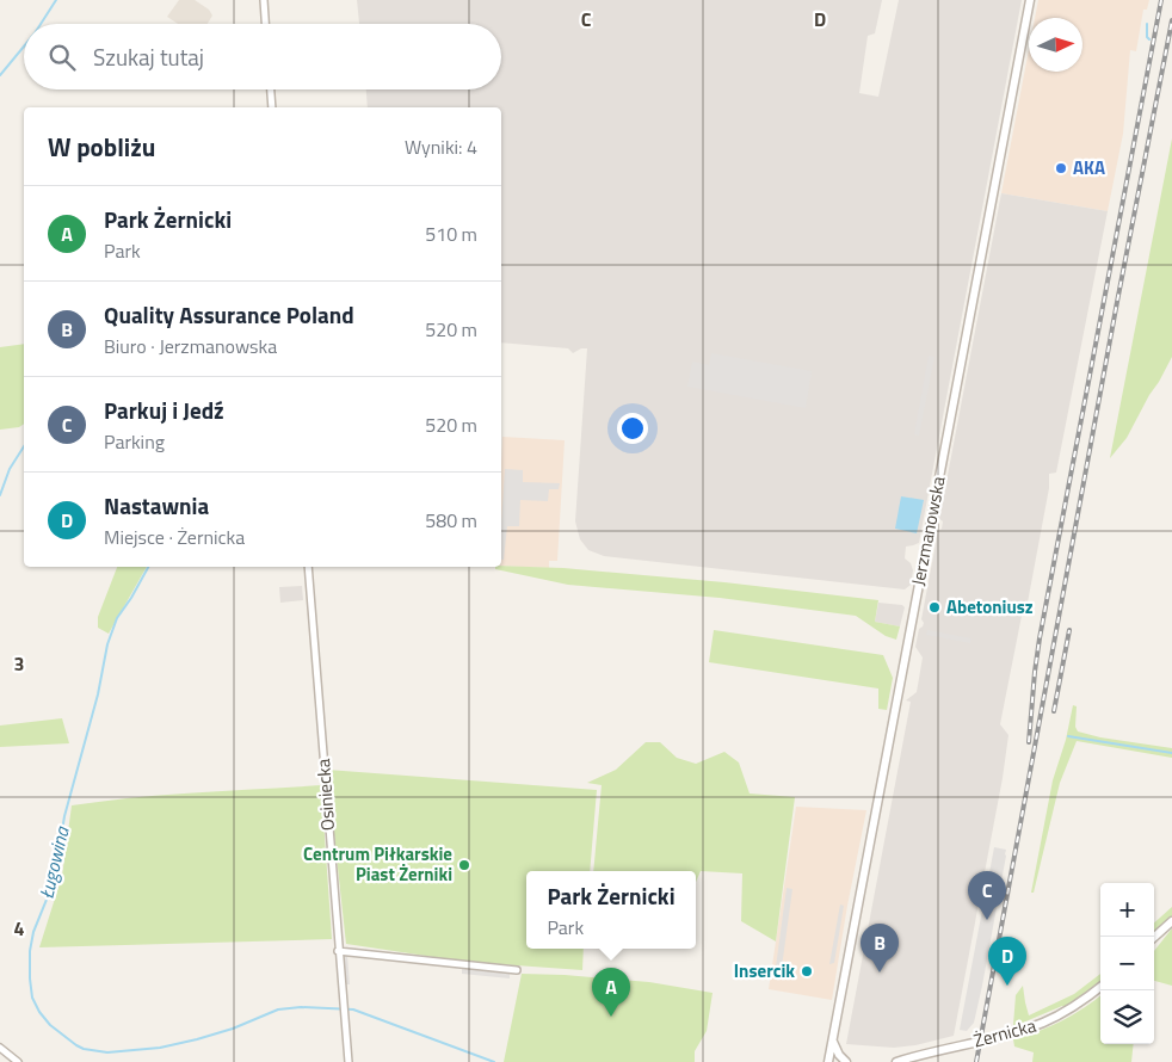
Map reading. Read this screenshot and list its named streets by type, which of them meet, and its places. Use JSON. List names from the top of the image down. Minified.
{"streets":{"street":["Jerzmanowska","Osiniecka","Żernicka"]},"water":["Ługowina"],"places":["AKA","Abetoniusz","Centrum Piłkarskie Piast Żerniki","Insercik"],"north":"right","page":{"search":"Szukaj tutaj","heading":["W pobliżu","Wyniki: 4"],"list":[{"mark":"A","name":"Park Żernicki","note":"Park","value":"510 m"},{"mark":"B","name":"Quality Assurance Poland","note":"Biuro · Jerzmanowska","value":"520 m"},{"mark":"C","name":"Parkuj i Jedź","note":"Parking","value":"520 m"},{"mark":"D","name":"Nastawnia","note":"Miejsce · Żernicka","value":"580 m"}],"popup":["Park Żernicki","Park"],"pins":["C","B","D","A"],"map_buttons":["+","−"]},"grid":{"columns":["C","D"],"rows":["3","4"]}}
